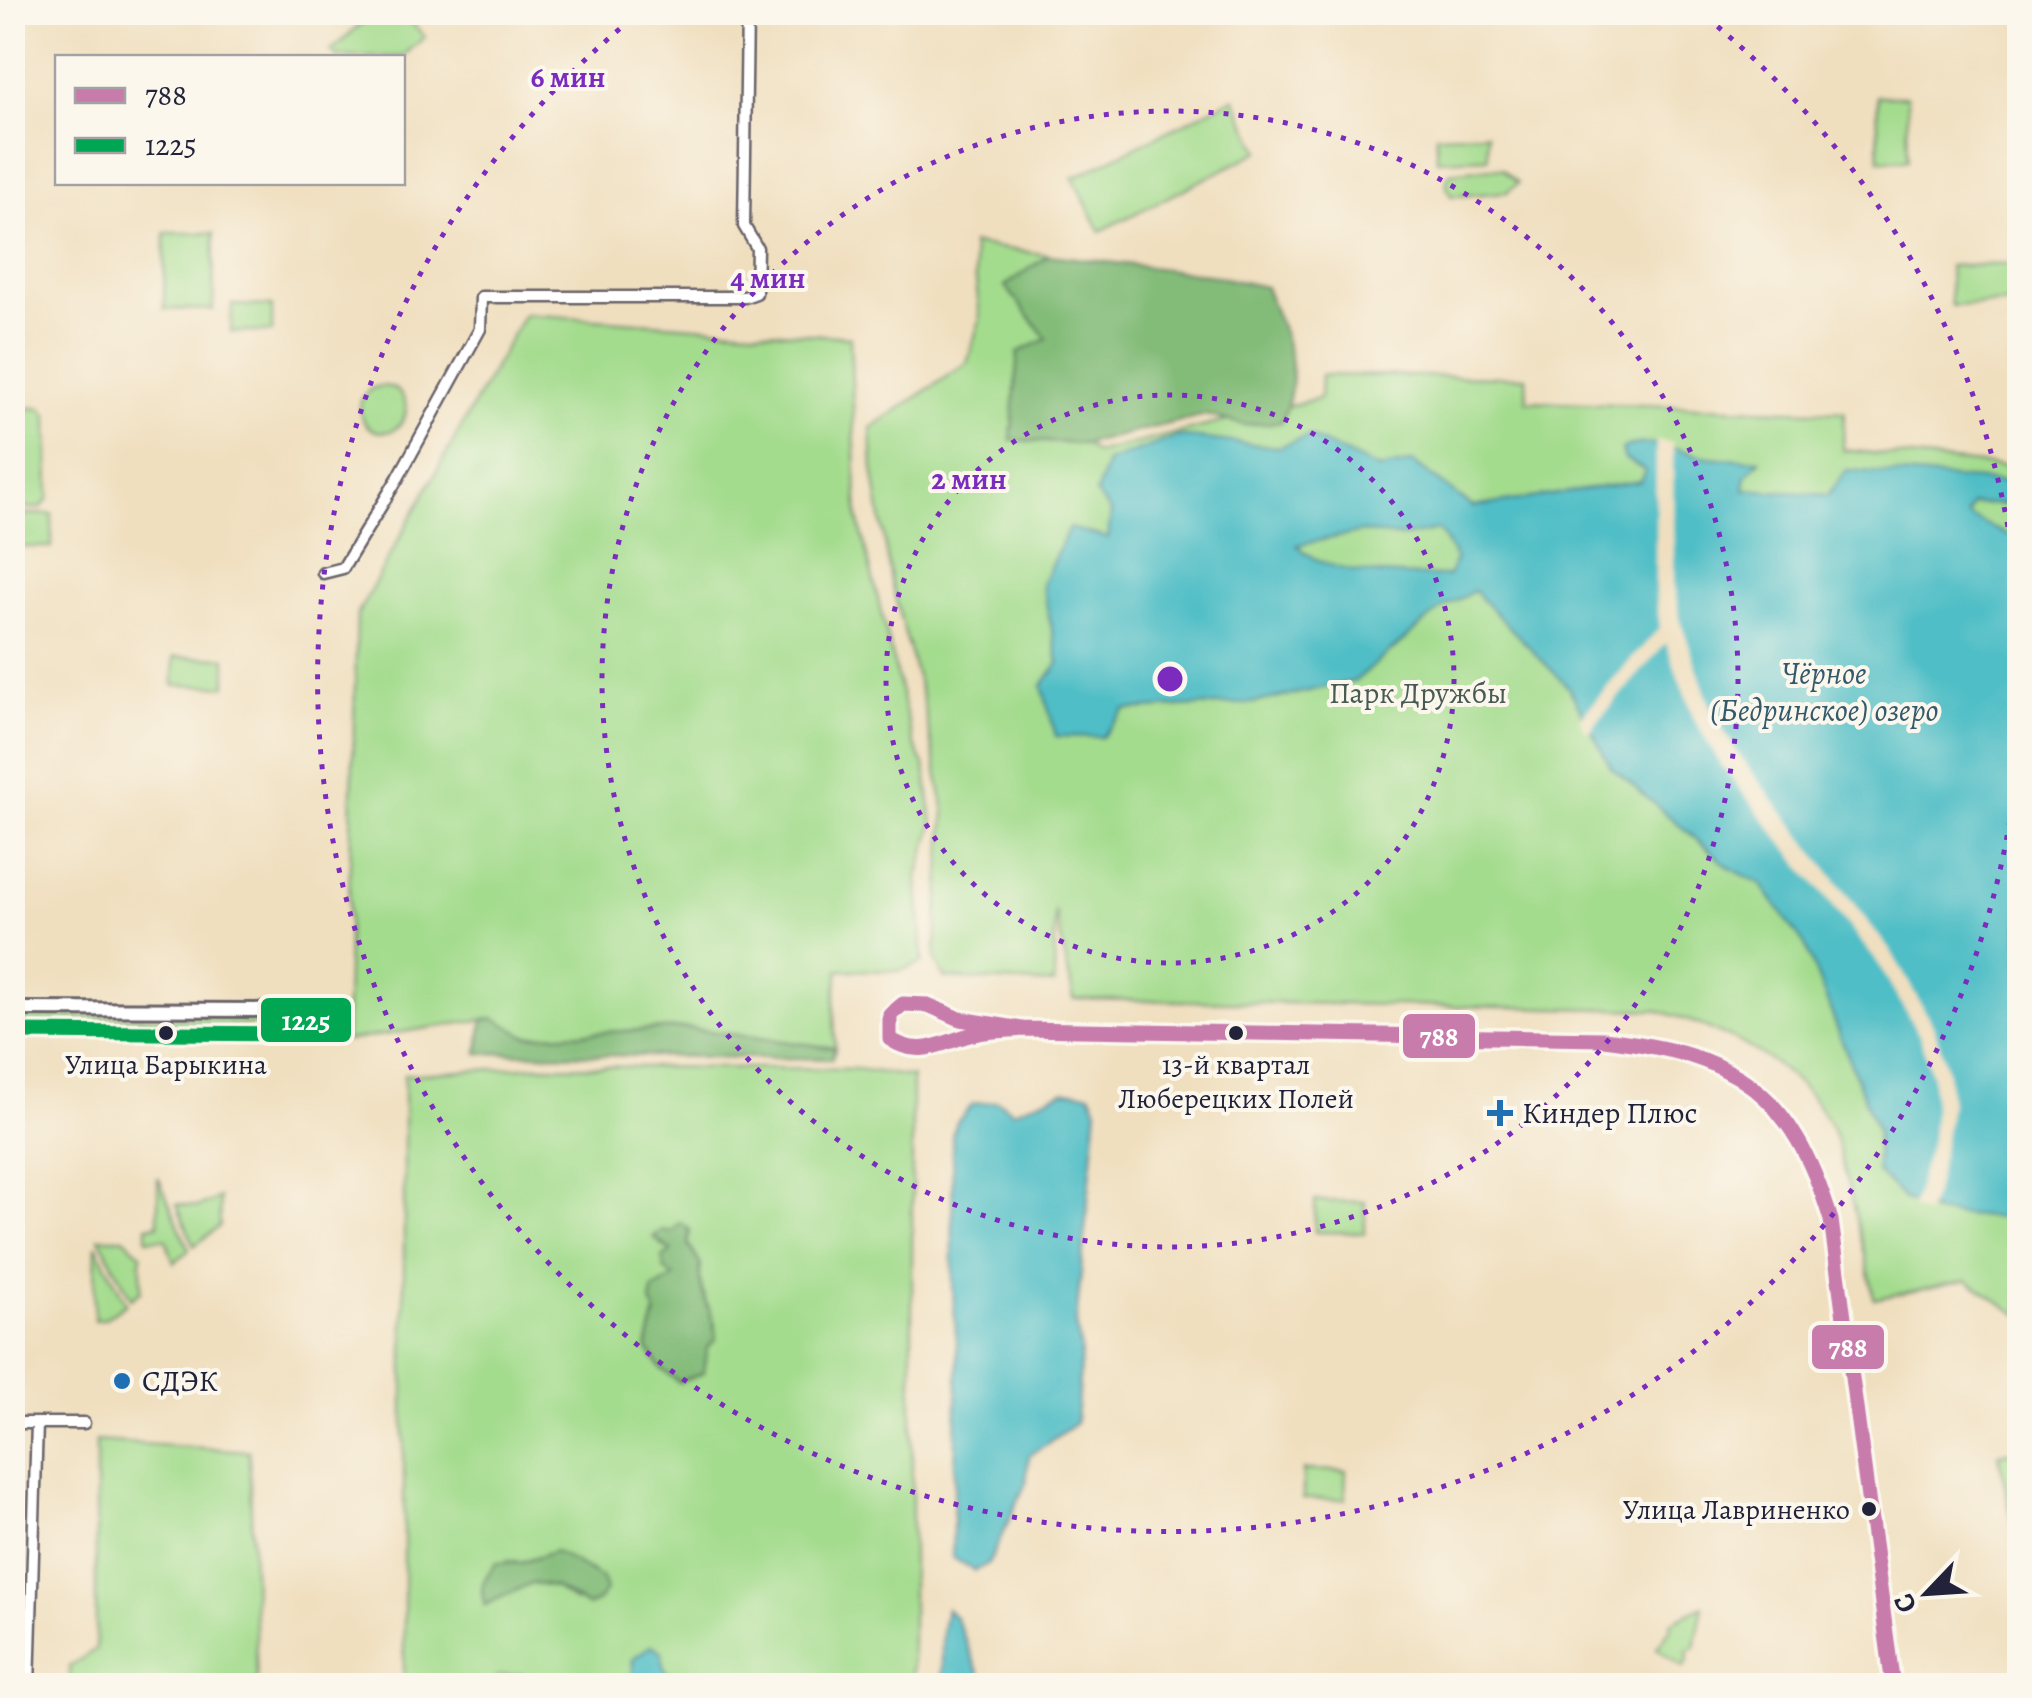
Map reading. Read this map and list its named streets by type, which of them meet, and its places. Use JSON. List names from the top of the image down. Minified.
{"water":["Чёрное (Бедринское) озеро"],"parks":["Парк Дружбы"],"places":{"other":["Улица Барыкина","13-й квартал Люберецких Полей","СДЭК","Улица Лавриненко"],"health":["Киндер Плюс"]},"lines":["transit line 788","transit line 1225"],"legend":["788","1225"],"north":"bottom left","rings":["6 мин","4 мин","2 мин"]}
